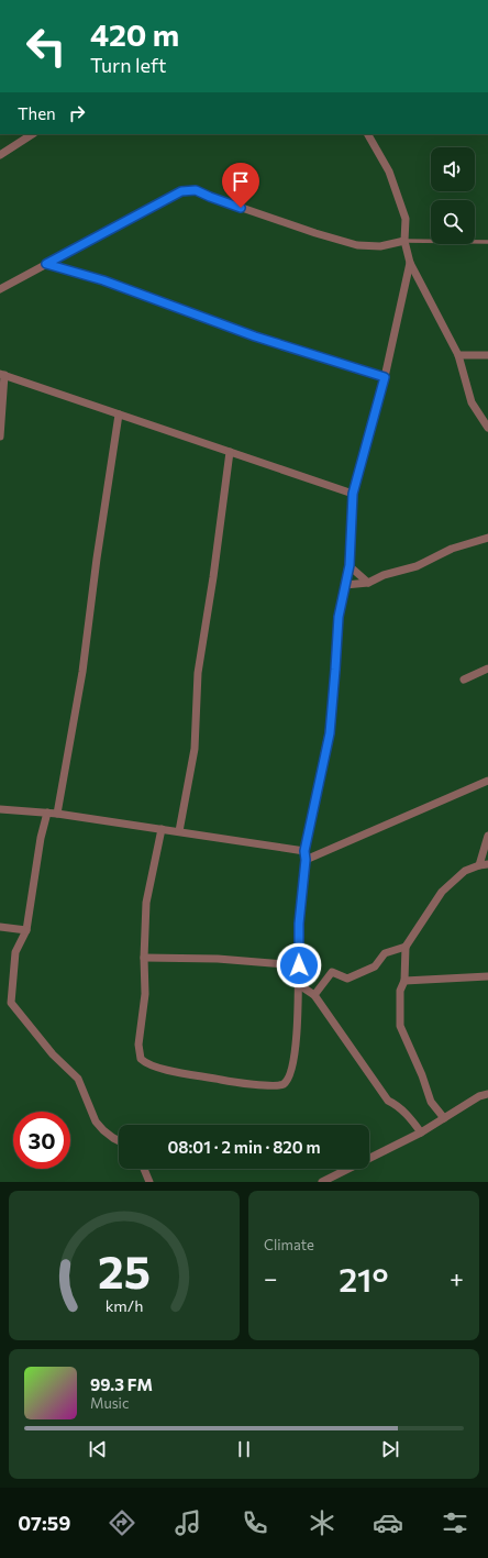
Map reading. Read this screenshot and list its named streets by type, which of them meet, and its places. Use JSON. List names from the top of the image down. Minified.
{"page":{"turn":["420 m","Turn left"],"then":"Then","limit":"30","trip":"08:01 · 2 min · 820 m","tile":"Climate","heat":["−","21°","+"],"song":["99.3 FM","Music"],"tabs":"07:59","gauge":["25","km/h"]}}
